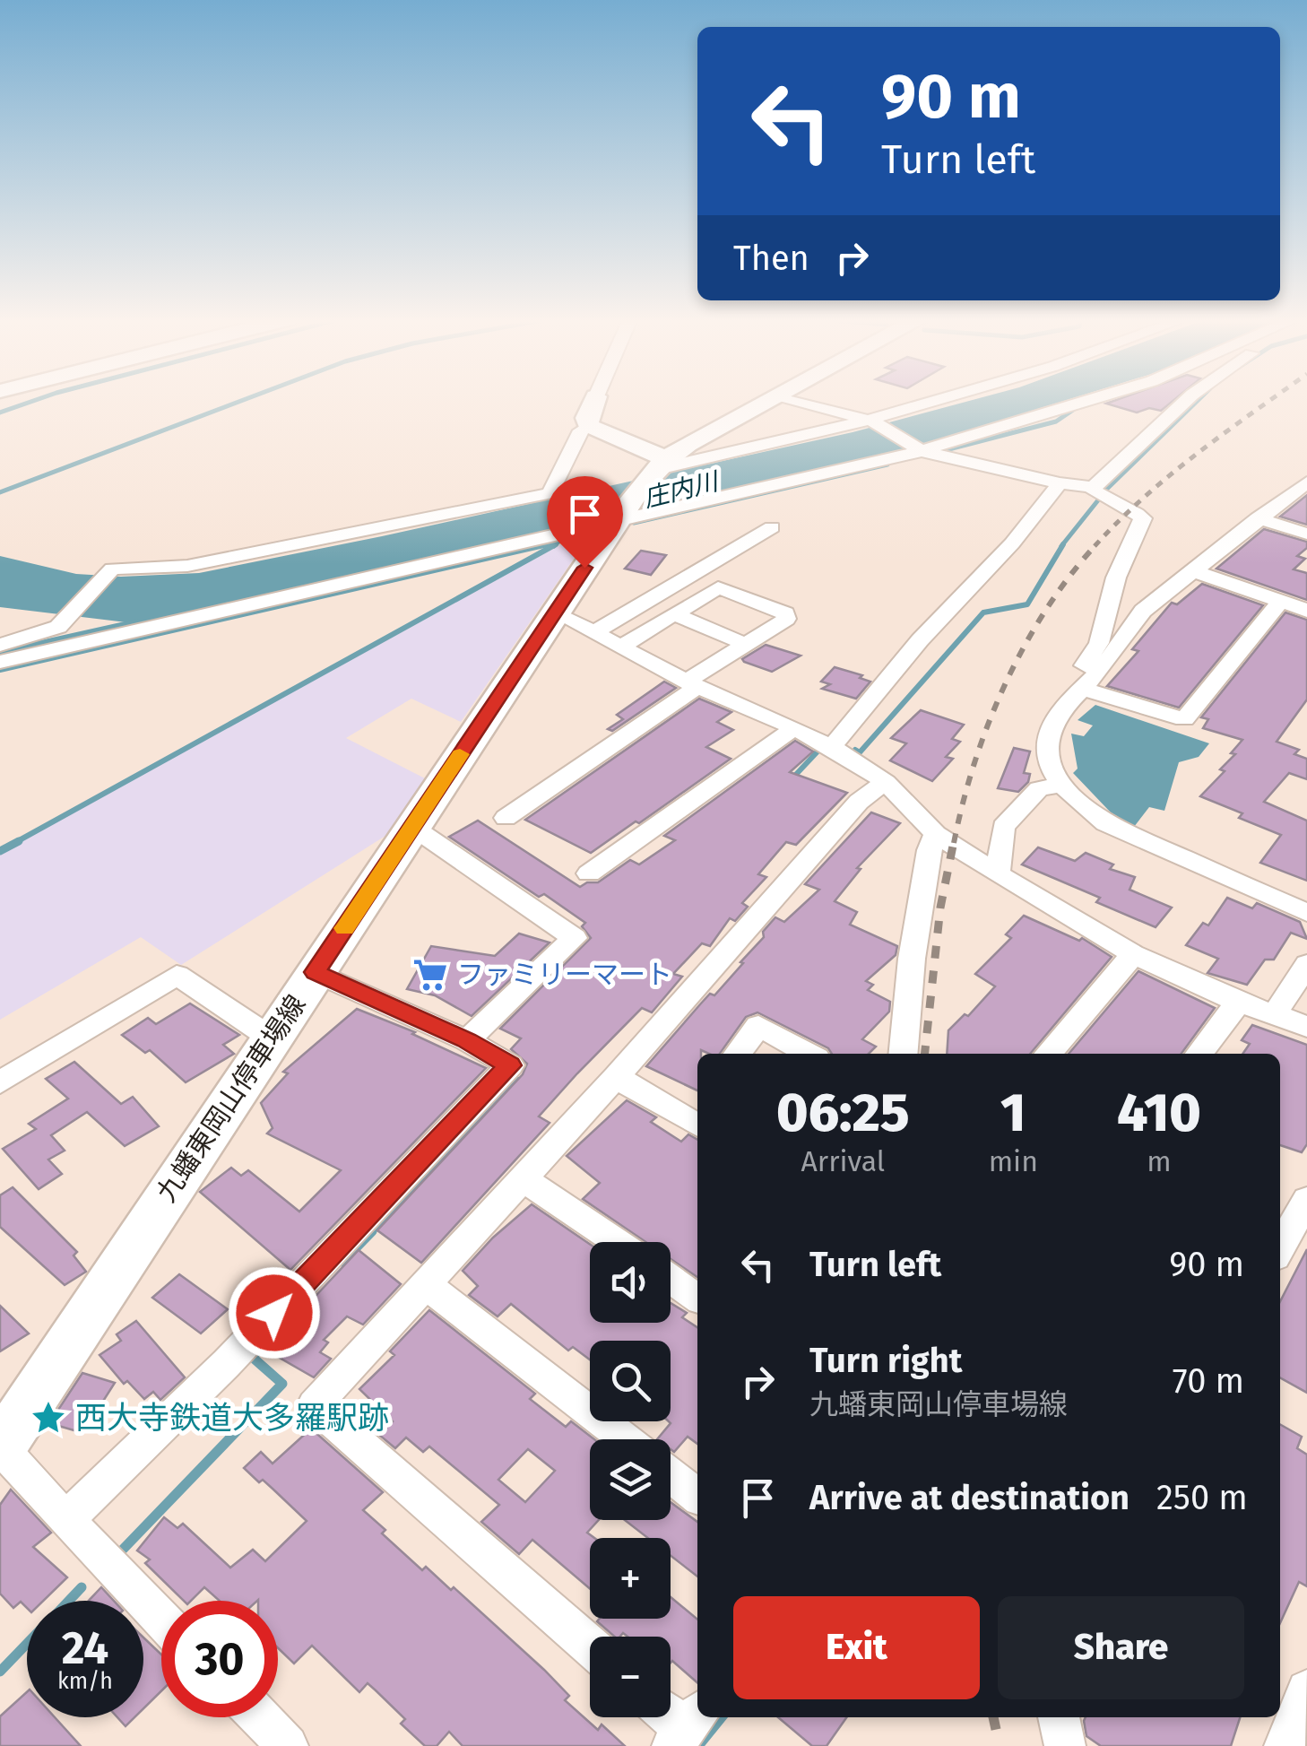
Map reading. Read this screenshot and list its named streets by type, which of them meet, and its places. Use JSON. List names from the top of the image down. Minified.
{"streets":{"main road":["九蟠東岡山停車場線"]},"water":["庄内川"],"places":{"supermarket":["ファミリーマート"],"place":["西大寺鉄道大多羅駅跡"]},"page":{"turn":["90 m","Turn left"],"then":"Then","eta":["06:25","Arrival","1","min","410","m"],"list":[{"name":"Turn left","value":"90 m"},{"name":"Turn right","note":"九蟠東岡山停車場線","value":"70 m"},{"name":"Arrive at destination","value":"250 m"}],"map_buttons":["+","−"],"buttons":["Exit","Share"],"speed":"24 km/h","limit":"30"}}
